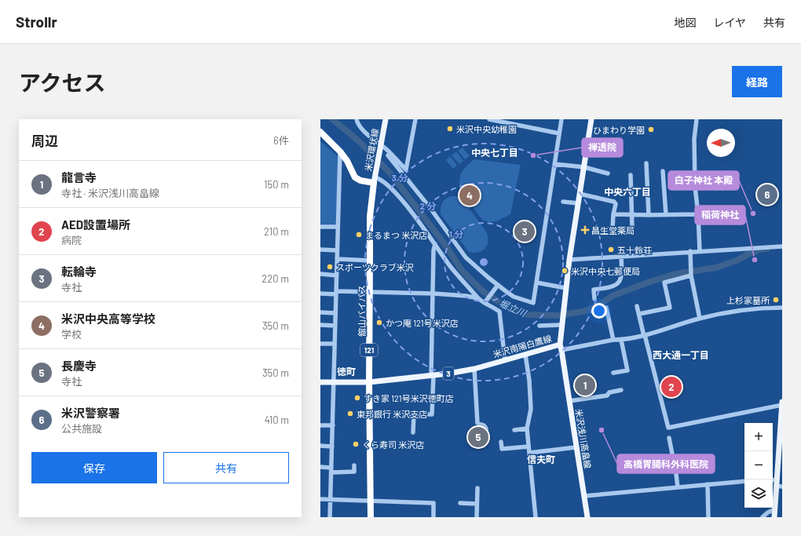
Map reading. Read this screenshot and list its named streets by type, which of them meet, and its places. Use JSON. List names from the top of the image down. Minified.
{"streets":{"highway":["舘山バイパス","121"],"main road":["米沢環状線","米沢南陽白鷹線","3","米沢浅川高畠線"]},"crossings":[["米沢環状線","舘山バイパス"],["舘山バイパス","米沢南陽白鷹線"],["米沢南陽白鷹線","米沢浅川高畠線"]],"districts":["中央七丁目","中央六丁目","西大通一丁目","徳町","信夫町"],"water":["堀立川"],"places":{"other":["米沢中央幼稚園","ひまわり学園","禅透院","白子神社 本殿","まるまつ 米沢店","五十鈴荘","稲荷神社","スポーツクラブ米沢","米沢中央七郵便局","上杉家墓所","かつ庵 121号米沢店","すき家 121号米沢徳町店","東邦銀行 米沢支店","高橋胃腸科外科医院","くら寿司 米沢店"],"health":["昌生堂薬局"]},"north":"left","page":{"header":"Strollr","nav":["地図","レイヤ","共有"],"title":"アクセス","buttons":["経路",["保存","共有"]],"heading":["周辺","6件"],"list":[{"mark":"1","name":"龍言寺","note":"寺社 · 米沢浅川高畠線","value":"150 m"},{"mark":"2","name":"AED設置場所","note":"病院","value":"210 m"},{"mark":"3","name":"転輪寺","note":"寺社","value":"220 m"},{"mark":"4","name":"米沢中央高等学校","note":"学校","value":"350 m"},{"mark":"5","name":"長慶寺","note":"寺社","value":"350 m"},{"mark":"6","name":"米沢警察署","note":"公共施設","value":"410 m"}],"pins":["6","4","3","1","2","5"],"map_buttons":["+","−"]},"rings":["3 分","2 分","1 分"]}
